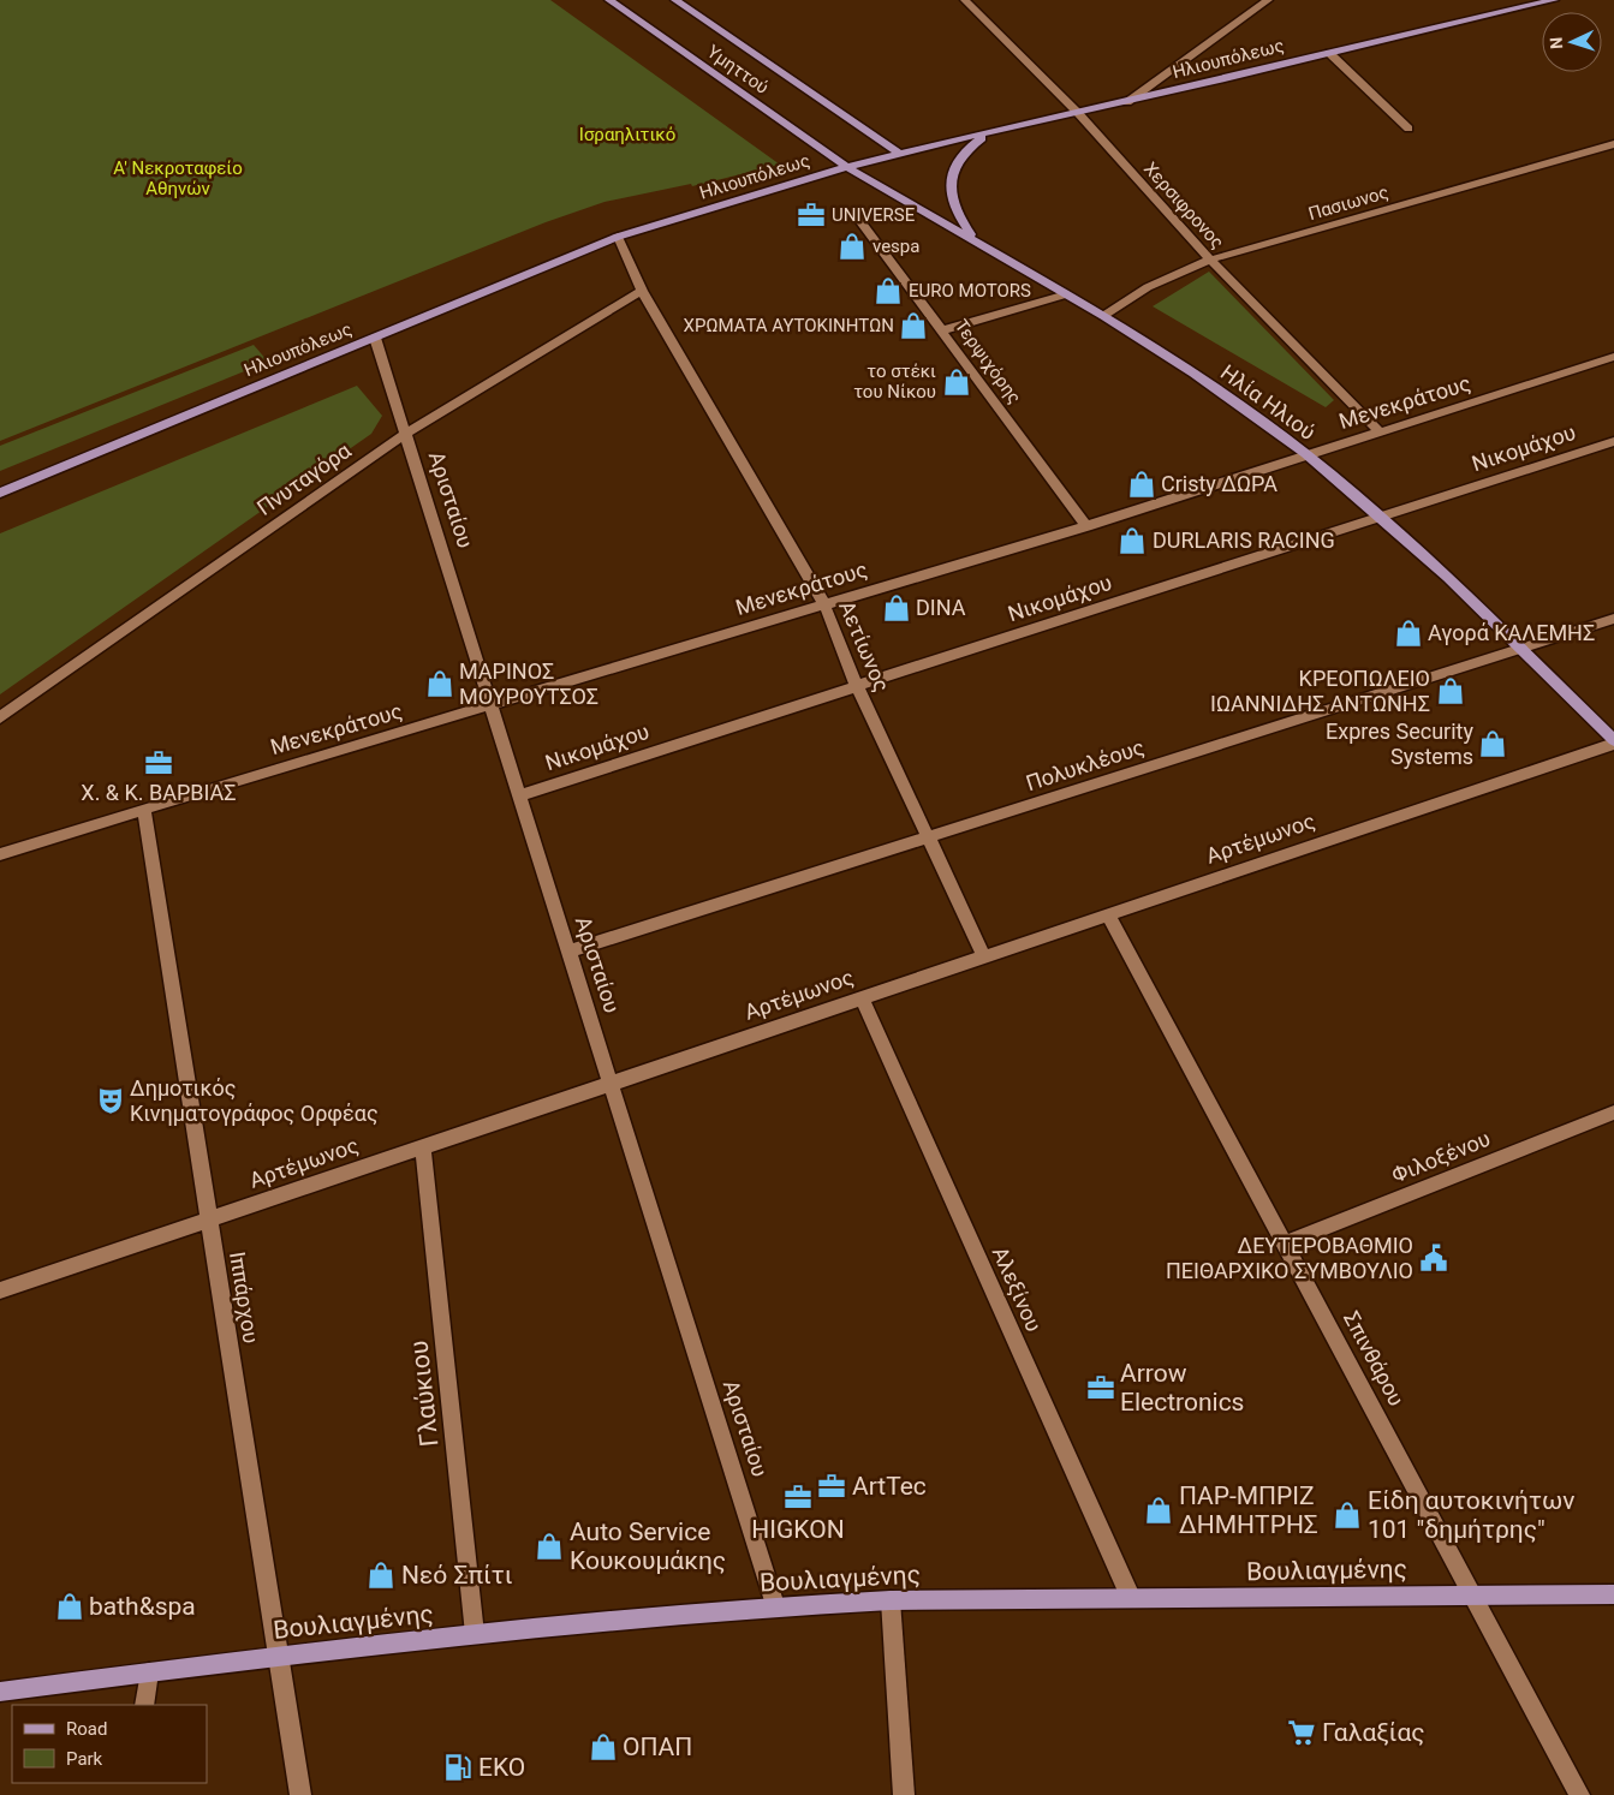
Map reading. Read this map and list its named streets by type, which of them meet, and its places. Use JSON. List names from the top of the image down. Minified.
{"streets":{"main road":["Ηλιουπόλεως","Υμηττού","Ηλία Ηλιού","Βουλιαγμένης"],"street":["Πασιωνος","Χερσιφρονος","Τερψιχόρης","Μενεκράτους","Νικομάχου","Πνυταγόρα","Αρισταίου","Αετίωνος","Πολυκλέους","Αρτέμωνος","Φιλοξένου","Αλεξίνου","Ιππάρχου","Σπινθάρου","Γλαύκιου"]},"crossings":[["Ηλιουπόλεως","Υμηττού"],["Ηλιουπόλεως","Χερσιφρονος"],["Ηλιουπόλεως","Ηλία Ηλιού"],["Ηλιουπόλεως","Αρισταίου"],["Ηλιουπόλεως","Αετίωνος"],["Υμηττού","Ηλία Ηλιού"],["Πασιωνος","Χερσιφρονος"],["Πασιωνος","Ηλία Ηλιού"],["Χερσιφρονος","Μενεκράτους"],["Τερψιχόρης","Μενεκράτους"],["Ηλία Ηλιού","Μενεκράτους"],["Ηλία Ηλιού","Νικομάχου"],["Ηλία Ηλιού","Πολυκλέους"],["Ηλία Ηλιού","Αρτέμωνος"],["Μενεκράτους","Αρισταίου"],["Μενεκράτους","Αετίωνος"],["Μενεκράτους","Ιππάρχου"],["Νικομάχου","Αρισταίου"],["Νικομάχου","Αετίωνος"],["Πνυταγόρα","Αρισταίου"],["Πνυταγόρα","Αετίωνος"],["Αρισταίου","Πολυκλέους"],["Αρισταίου","Αρτέμωνος"],["Αρισταίου","Βουλιαγμένης"],["Αετίωνος","Πολυκλέους"],["Αετίωνος","Αρτέμωνος"],["Αρτέμωνος","Αλεξίνου"],["Αρτέμωνος","Ιππάρχου"],["Αρτέμωνος","Σπινθάρου"],["Αρτέμωνος","Γλαύκιου"],["Φιλοξένου","Σπινθάρου"],["Αλεξίνου","Βουλιαγμένης"],["Ιππάρχου","Βουλιαγμένης"],["Σπινθάρου","Βουλιαγμένης"],["Γλαύκιου","Βουλιαγμένης"]],"parks":["Ισραηλιτικό","Α' Νεκροταφείο Αθηνών"],"places":{"office":["UNIVERSE","Χ. & Κ. ΒΑΡΒΙΑΣ","Arrow Electronics","ArtTec","HIGKON"],"shop":["vespa","EURO MOTORS","ΧΡΩΜΑΤΑ ΑΥΤΟΚΙΝΗΤΩΝ","το στέκι του Νίκου","Cristy ΔΩΡΑ","DURLARIS RACING","DINA","Αγορά ΚΑΛΕΜΗΣ","ΜΑΡΙΝΟΣ ΜΟΥΡΟΥΤΣΟΣ","ΚΡΕΟΠΩΛΕΙΟ ΙΩΑΝΝΙΔΗΣ ΑΝΤΩΝΗΣ","Expres Security Systems","ΠΑΡ-ΜΠΡΙΖ ΔΗΜΗΤΡΗΣ","Είδη αυτοκινήτων 101 \"δημήτρης\"","Auto Service Κουκουμάκης","Νεό Σπίτι","bath&spa","ΟΠΑΠ"],"theatre":["Δημοτικός Κινηματογράφος Ορφέας"],"public building":["ΔΕΥΤΕΡΟΒΑΘΜΙΟ ΠΕΙΘΑΡΧΙΚΟ ΣΥΜΒΟΥΛΙΟ"],"supermarket":["Γαλαξίας"],"fuel station":["EKO"]},"legend":["Road","Park"],"north":"left"}
